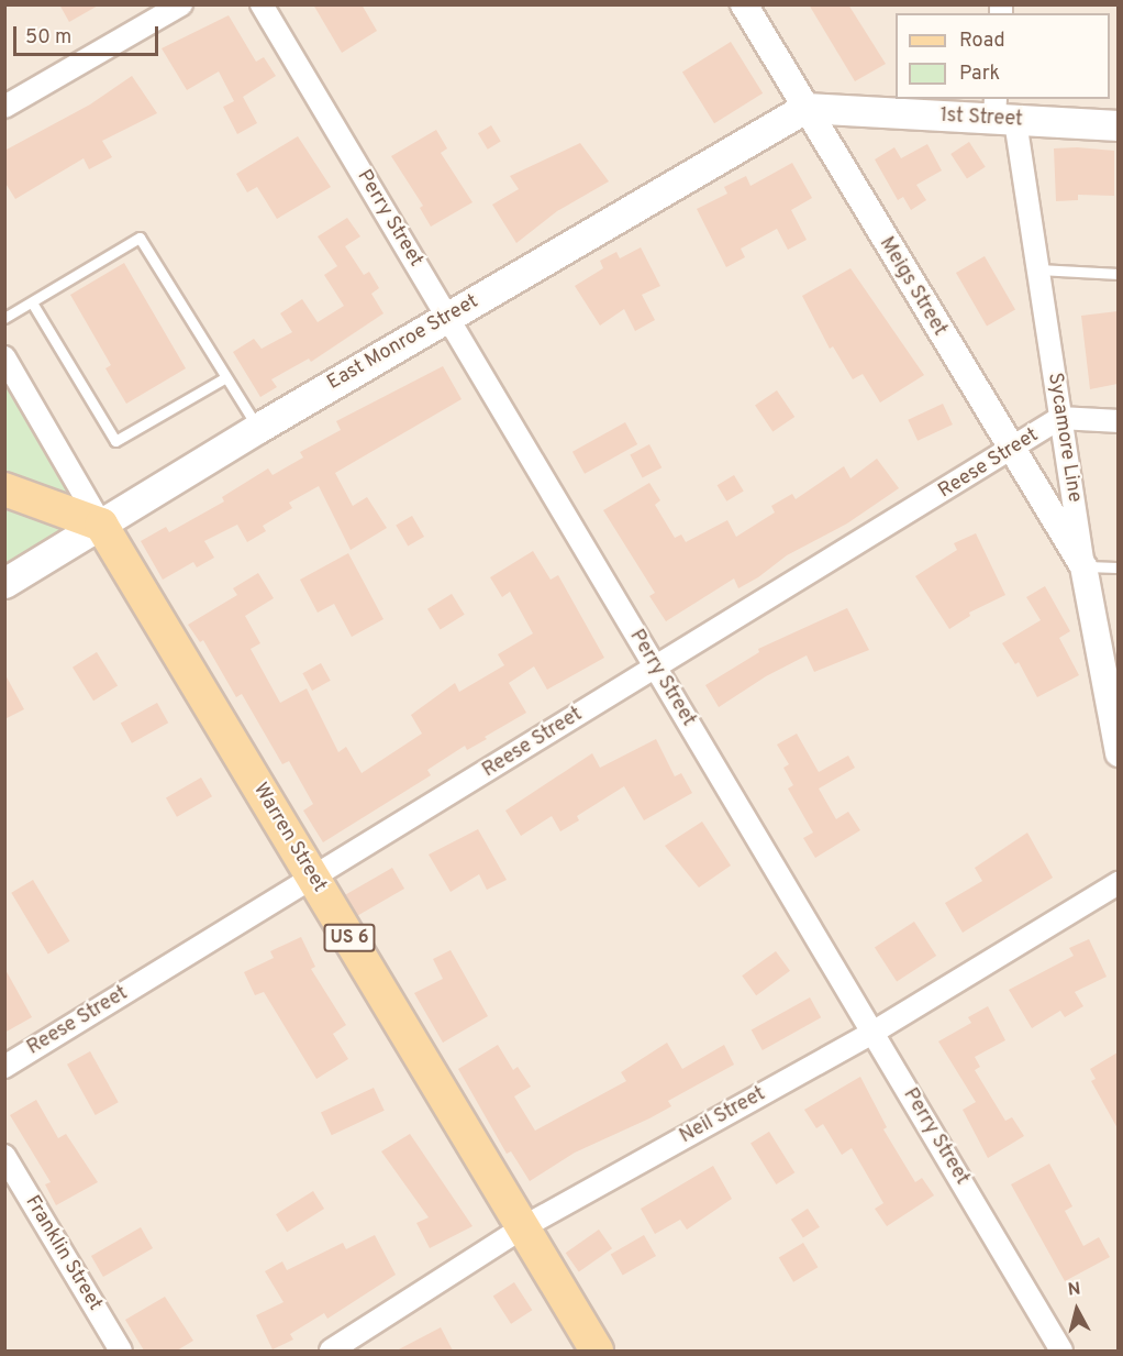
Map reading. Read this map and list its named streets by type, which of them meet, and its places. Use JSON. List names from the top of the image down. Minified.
{"streets":{"main road":["1st Street","East Monroe Street","Warren Street","US 6"],"street":["Perry Street","Meigs Street","Sycamore Line","Reese Street","Neil Street","Franklin Street"]},"crossings":[["1st Street","Meigs Street"],["1st Street","East Monroe Street"],["1st Street","Sycamore Line"],["Perry Street","East Monroe Street"],["Perry Street","Reese Street"],["Perry Street","Neil Street"],["Meigs Street","East Monroe Street"],["Meigs Street","Sycamore Line"],["Meigs Street","Reese Street"],["East Monroe Street","Warren Street"],["Sycamore Line","Reese Street"],["Reese Street","Warren Street"],["Warren Street","Neil Street"]],"legend":["Road","Park"],"scale_bar":"50 m","north":"top"}
